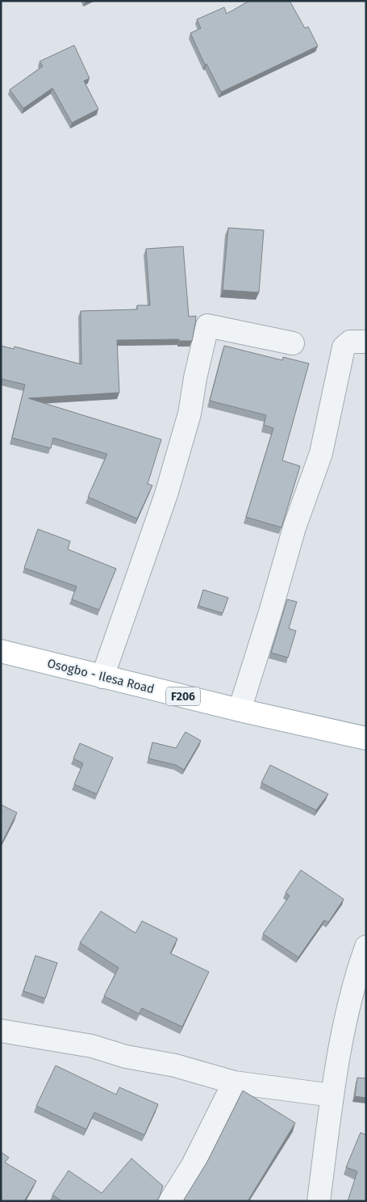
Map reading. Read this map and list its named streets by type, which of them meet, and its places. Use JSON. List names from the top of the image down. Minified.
{"streets":{"main road":["Osogbo - Ilesa Road","F206"]}}
